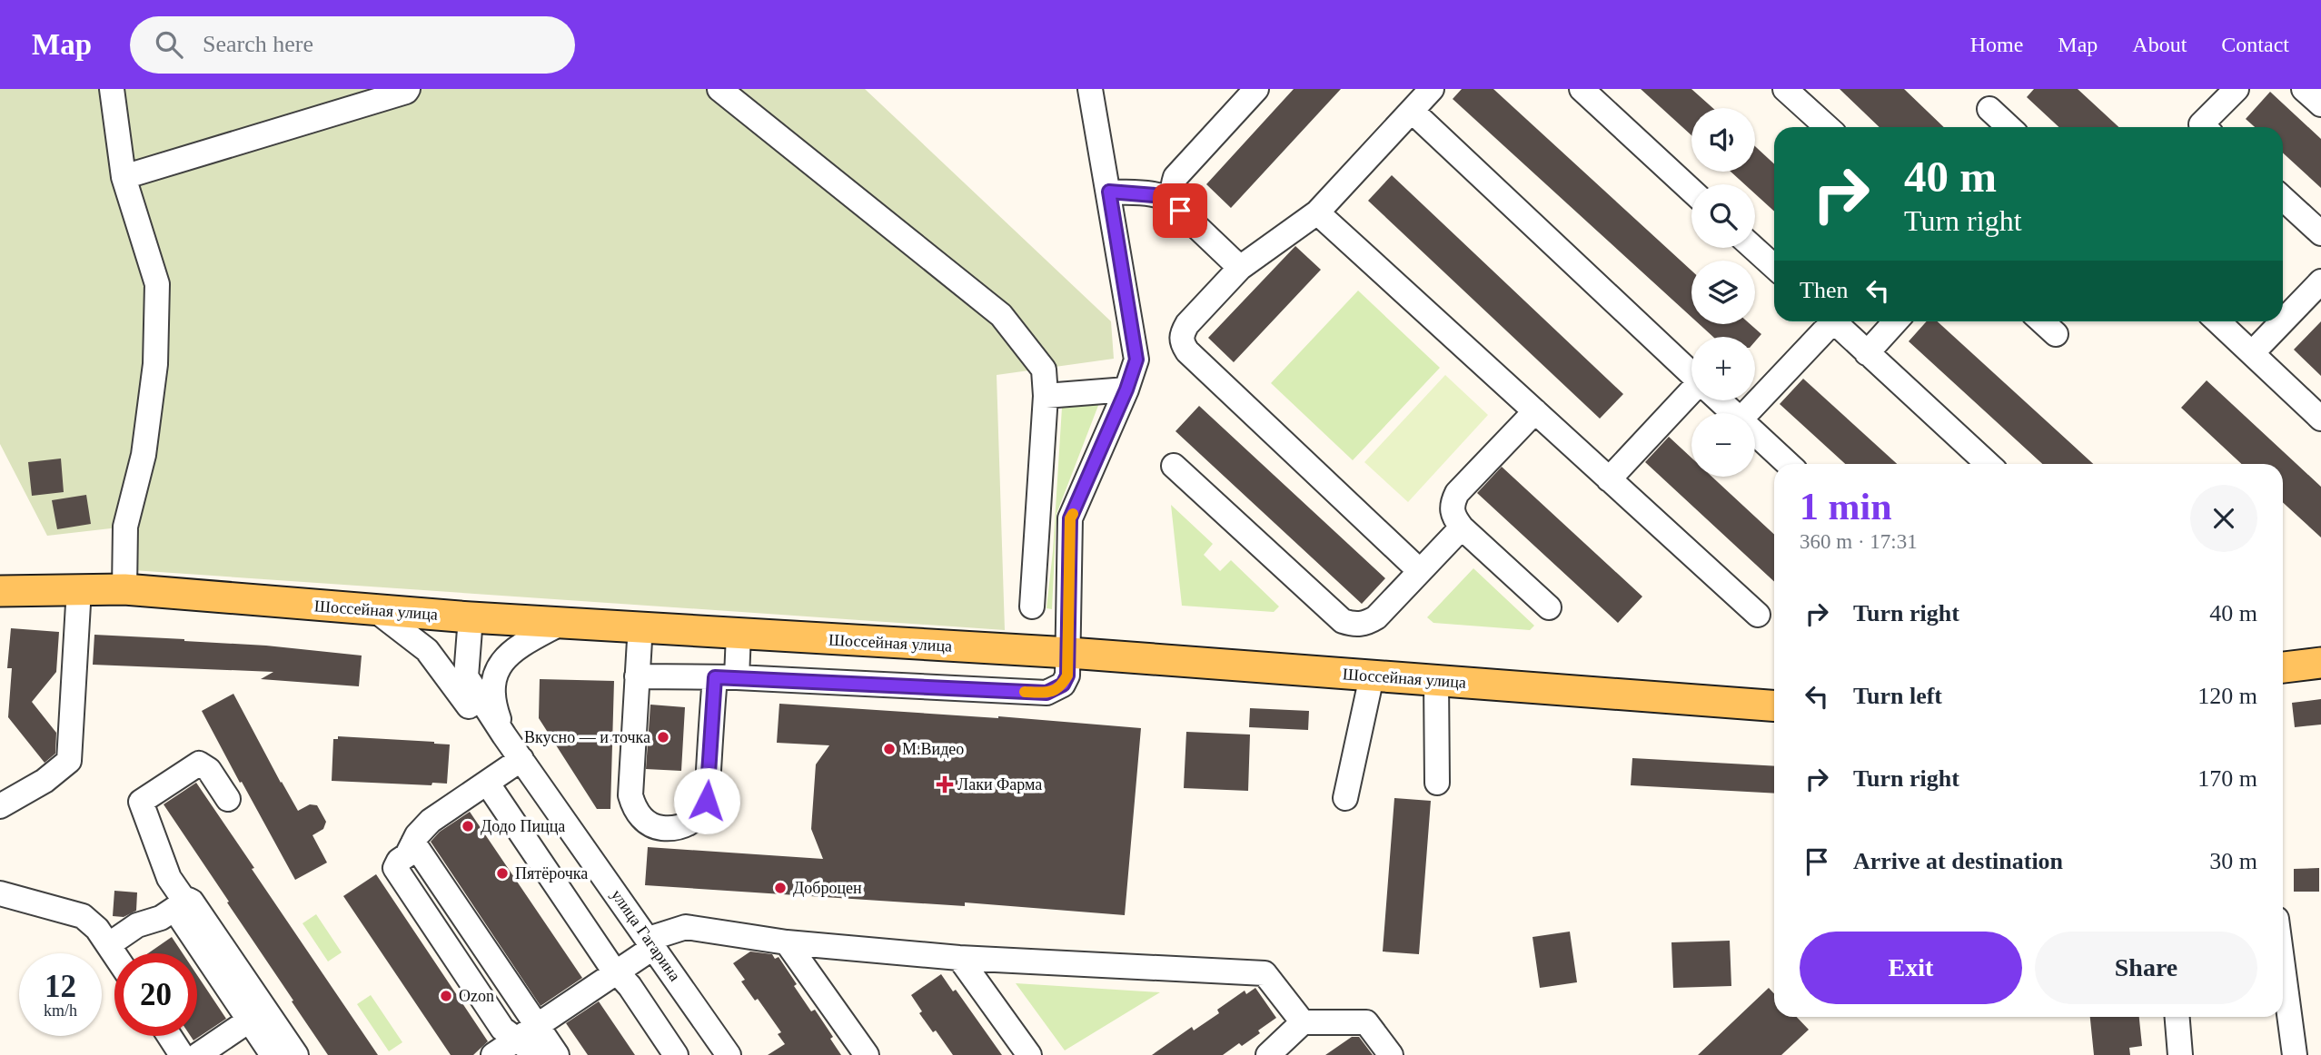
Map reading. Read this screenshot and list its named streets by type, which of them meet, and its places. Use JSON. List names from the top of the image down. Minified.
{"streets":{"main road":["Шоссейная улица"],"street":["улица Гагарина"]},"crossings":[["Шоссейная улица","улица Гагарина"]],"places":{"other":["Вкусно — и точка","М.Видео","Додо Пицца","Пятёрочка","Доброцен","Ozon"],"health":["Лаки Фарма"]},"page":{"header":"Map","search":"Search here","nav":["Home","Map","About","Contact"],"map_buttons":["+","−"],"turn":["40 m","Turn right"],"then":"Then","heading":["1 min","360 m · 17:31"],"list":[{"name":"Turn right","value":"40 m"},{"name":"Turn left","value":"120 m"},{"name":"Turn right","value":"170 m"},{"name":"Arrive at destination","value":"30 m"}],"buttons":["Exit","Share"],"speed":"12 km/h","limit":"20"}}
